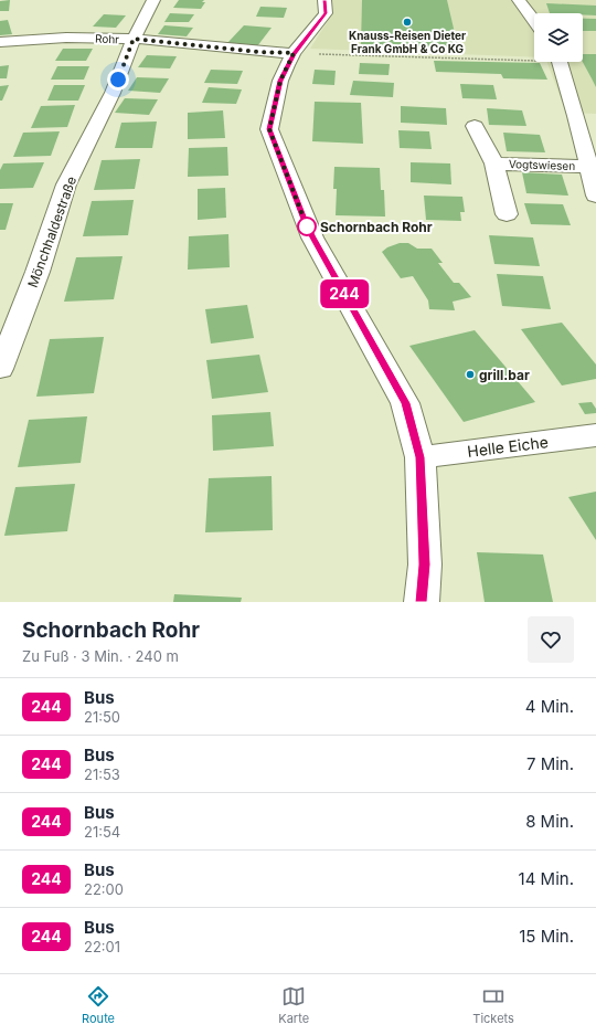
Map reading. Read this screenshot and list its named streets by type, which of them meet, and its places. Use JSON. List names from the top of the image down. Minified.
{"streets":{"street":["Rohr","Vogtswiesen","Mönchhaldestraße","Helle Eiche"]},"crossings":[["Rohr","Mönchhaldestraße"]],"places":["Knauss-Reisen Dieter Frank GmbH & Co KG","Schornbach Rohr","grill.bar"],"lines":["bus line 244"],"page":{"on_map":"244","heading":["Schornbach Rohr","Zu Fuß · 3 Min. · 240 m"],"list":[{"mark":"244","name":"Bus","note":"21:50","value":"4 Min."},{"mark":"244","name":"Bus","note":"21:53","value":"7 Min."},{"mark":"244","name":"Bus","note":"21:54","value":"8 Min."},{"mark":"244","name":"Bus","note":"22:00","value":"14 Min."},{"mark":"244","name":"Bus","note":"22:01","value":"15 Min."}],"tabs":["Route","Karte","Tickets"]}}
